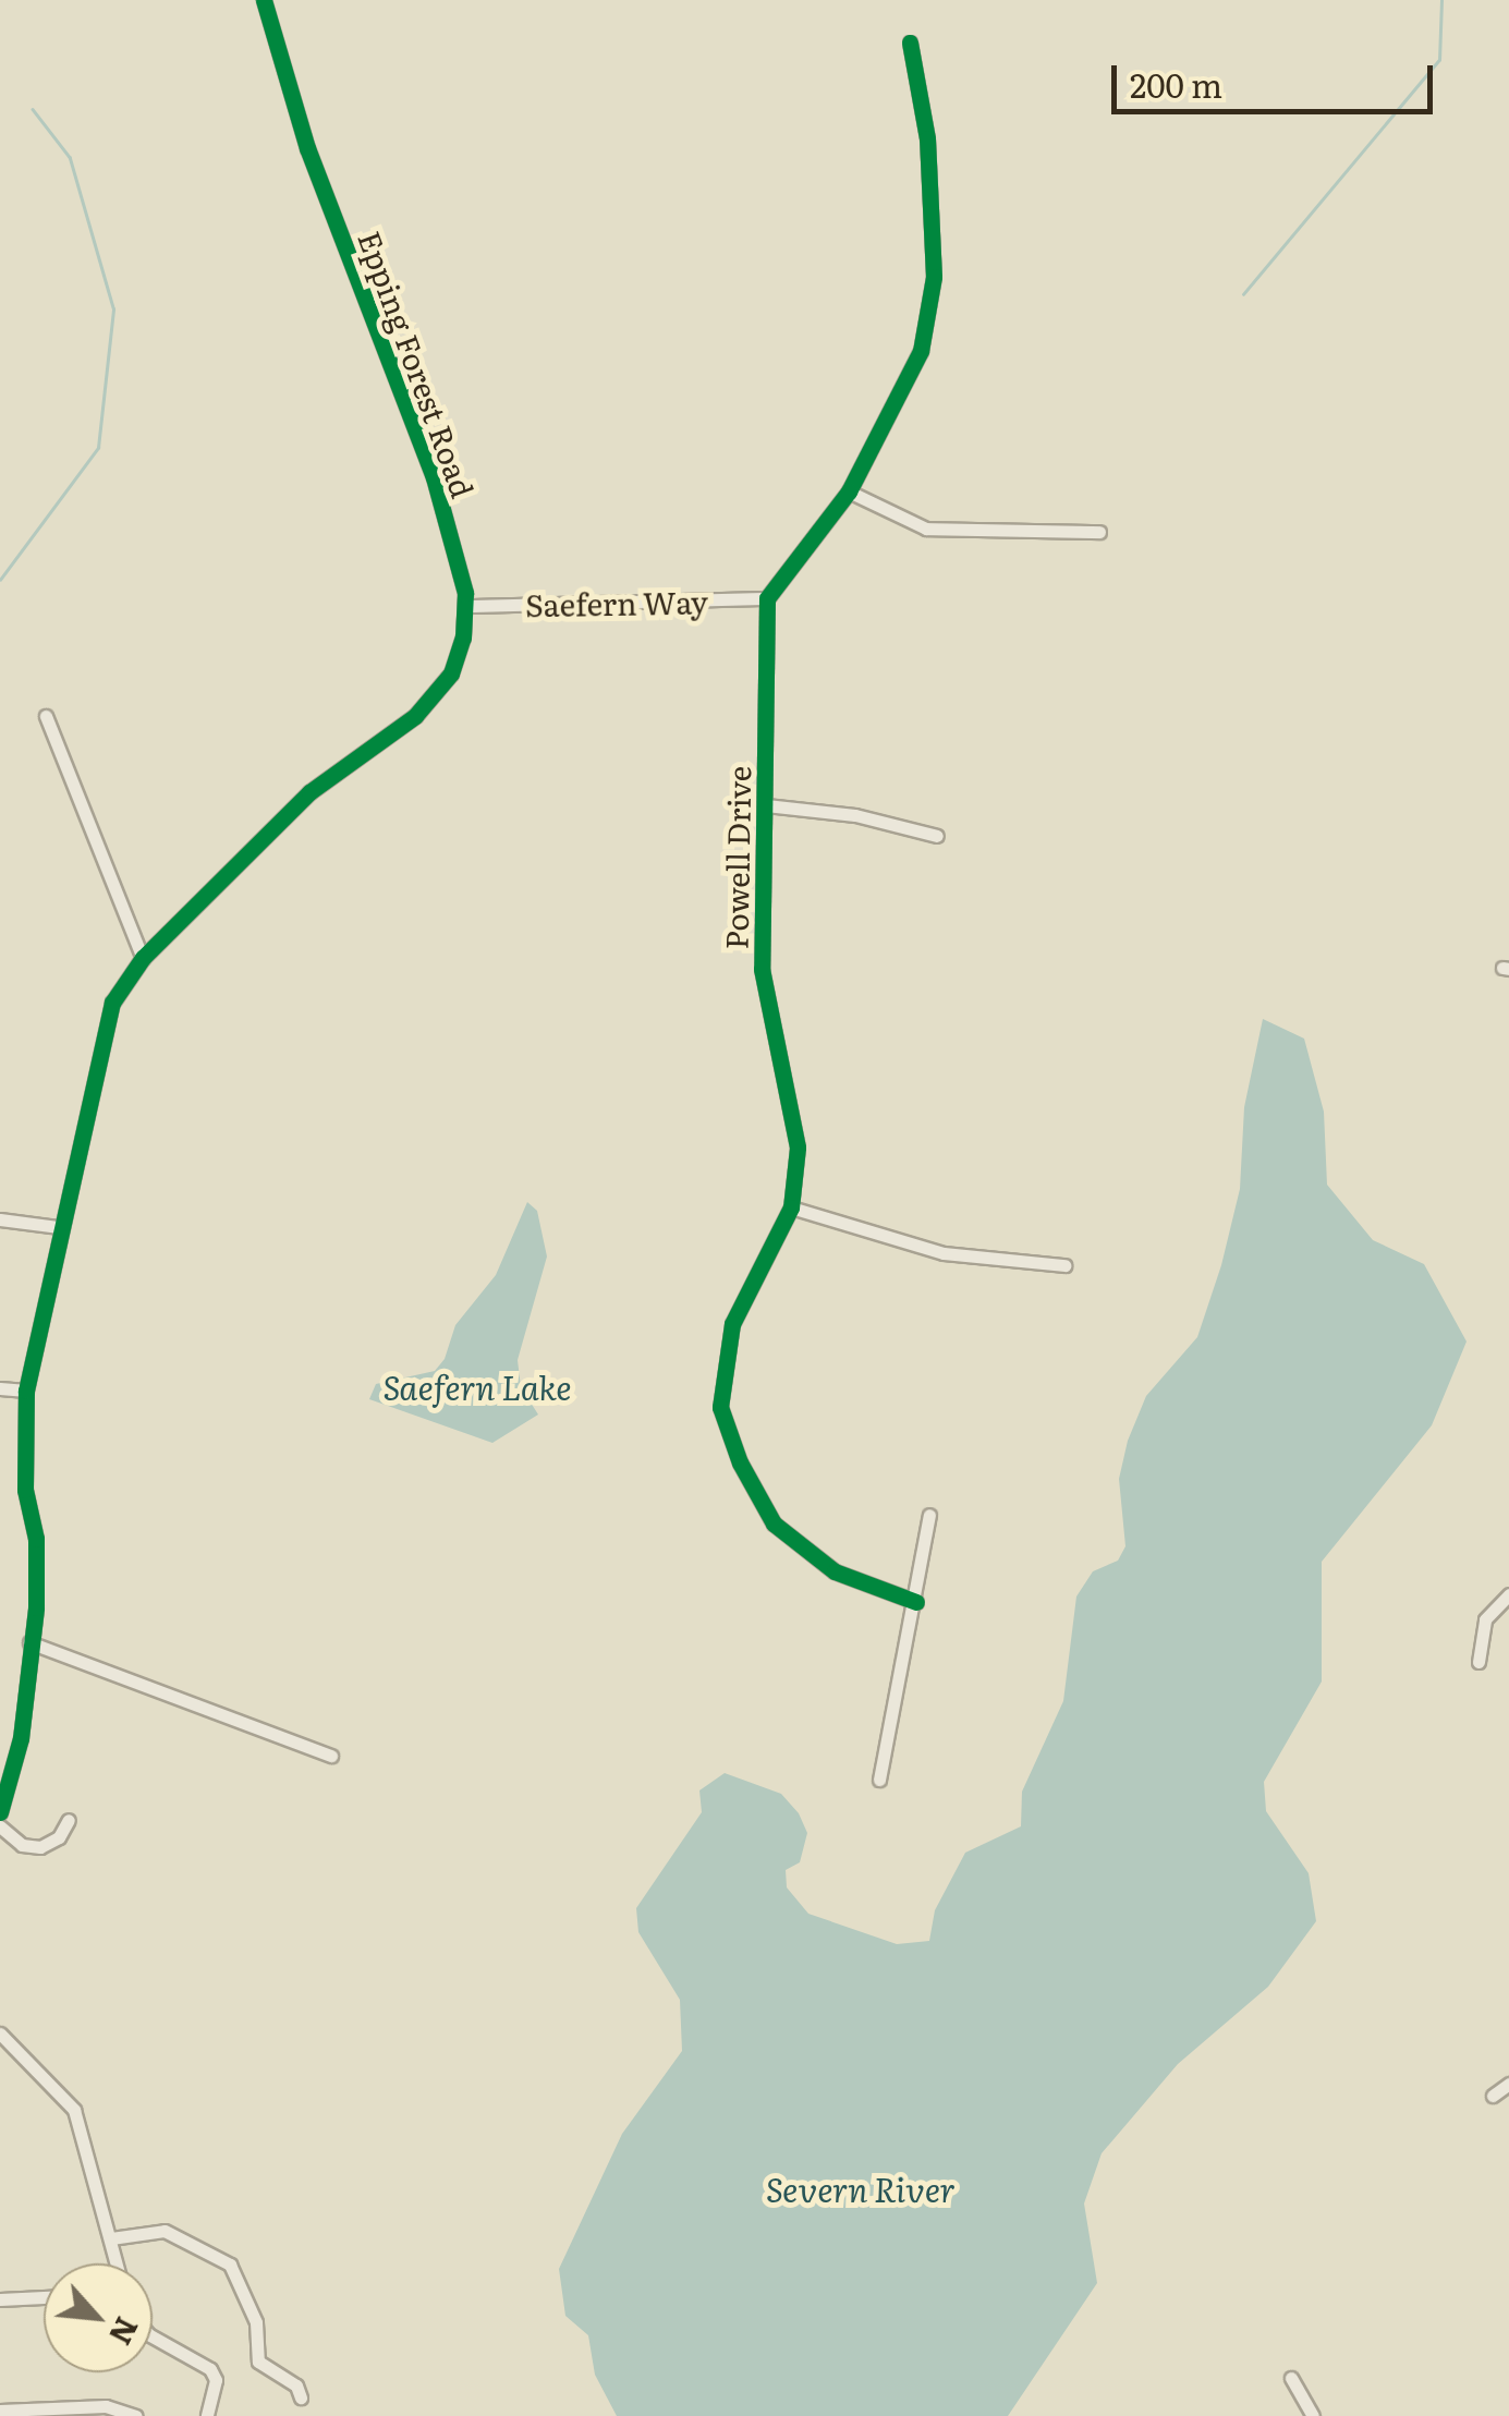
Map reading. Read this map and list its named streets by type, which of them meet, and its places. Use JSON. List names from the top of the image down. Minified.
{"streets":{"street":["Epping Forest Road","Saefern Way","Powell Drive"]},"crossings":[["Epping Forest Road","Saefern Way"],["Saefern Way","Powell Drive"]],"water":["Saefern Lake","Severn River"],"scale_bar":"200 m","north":"bottom right"}
